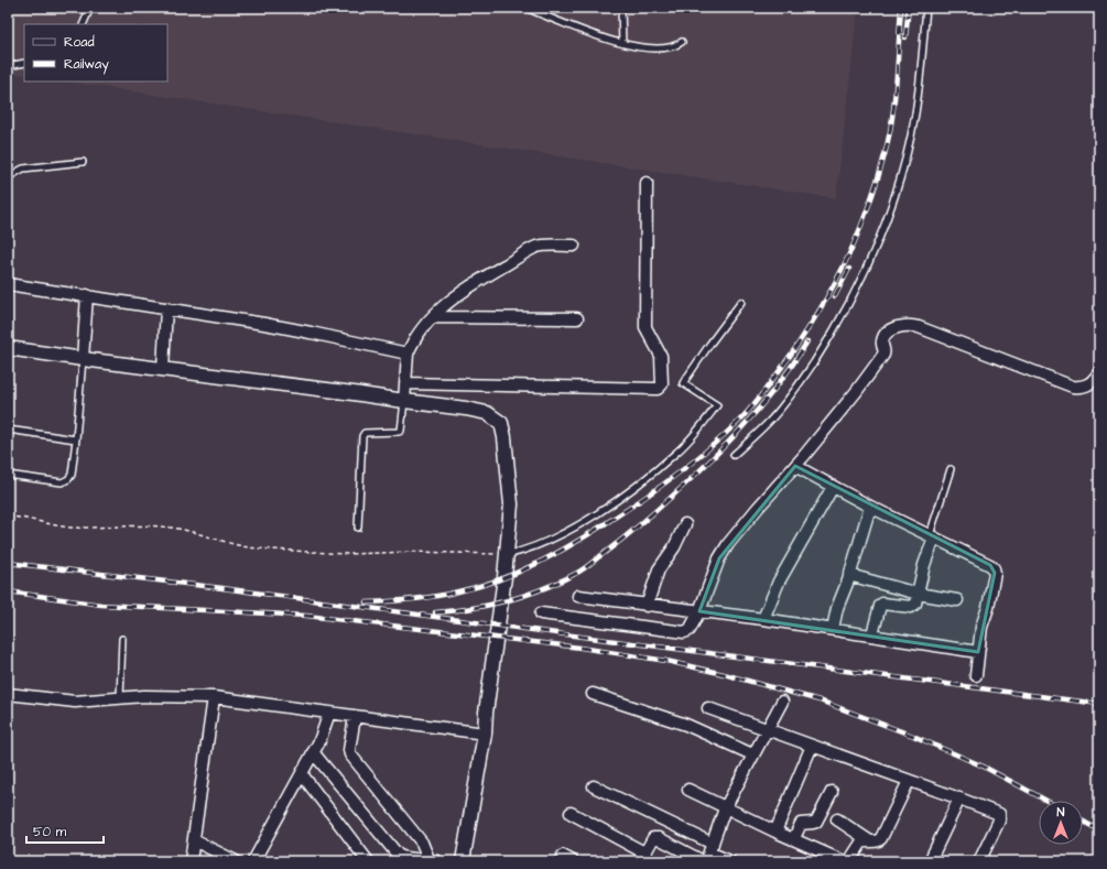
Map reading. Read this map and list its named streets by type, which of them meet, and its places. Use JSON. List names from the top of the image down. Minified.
{"legend":["Road","Railway"],"scale_bar":"50 m","north":"top"}
